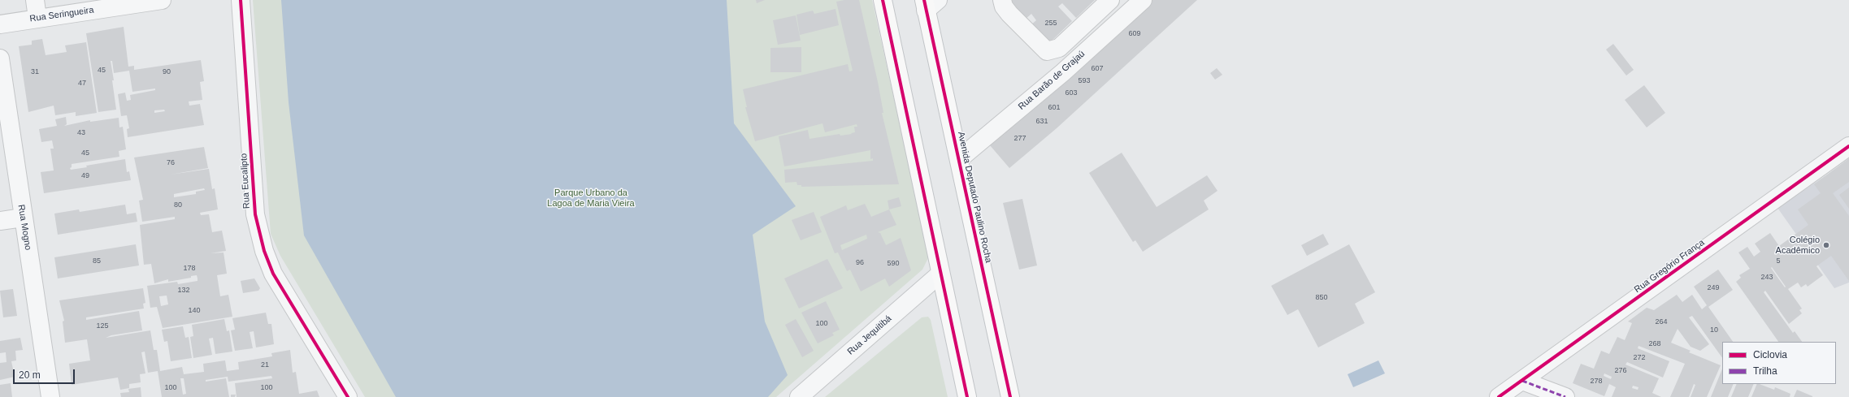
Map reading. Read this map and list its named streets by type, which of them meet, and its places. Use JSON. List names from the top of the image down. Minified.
{"streets":{"main road":["Avenida Deputado Paulino Rocha"],"street":["Rua Seringueira","Rua Barão de Grajaú","Rua Eucalipto","Rua Mogno","Rua Gregório França","Rua Jequitibá"]},"crossings":[["Rua Barão de Grajaú","Avenida Deputado Paulino Rocha"]],"parks":["Parque Urbano da Lagoa de Maria Vieira"],"places":["Colégio Acadêmico"],"house_numbers":["255","609","607","45","31","90","593","47","603","601","631","43","277","45","76","49","80","85","5","96","590","178","243","249","132","850","140","264","100","125","10","268","272","21","276","278","100","100"],"legend":["Ciclovia","Trilha"],"scale_bar":"20 m"}
